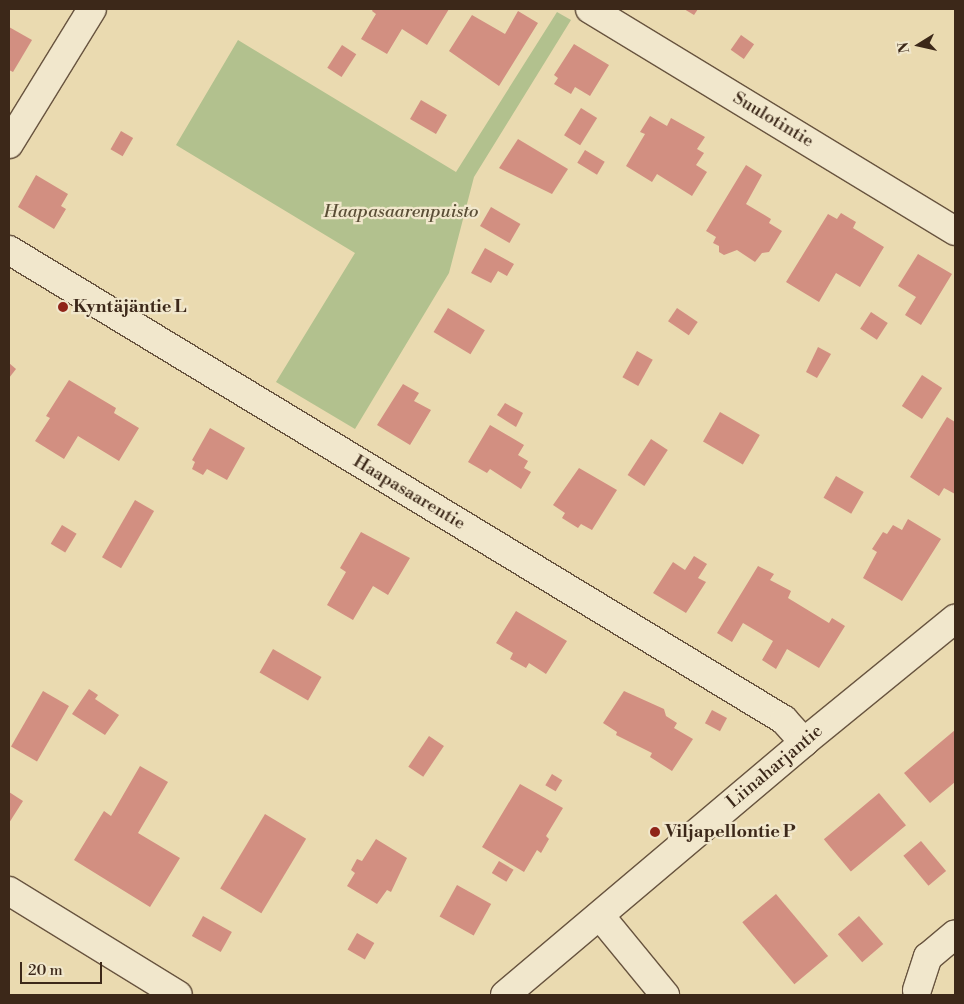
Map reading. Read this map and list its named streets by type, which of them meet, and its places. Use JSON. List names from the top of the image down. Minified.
{"streets":{"street":["Suulotintie","Haapasaarentie","Liinaharjantie"]},"crossings":[["Haapasaarentie","Liinaharjantie"]],"parks":["Haapasaarenpuisto"],"places":["Kyntäjäntie L","Viljapellontie P"],"scale_bar":"20 m","north":"left"}
